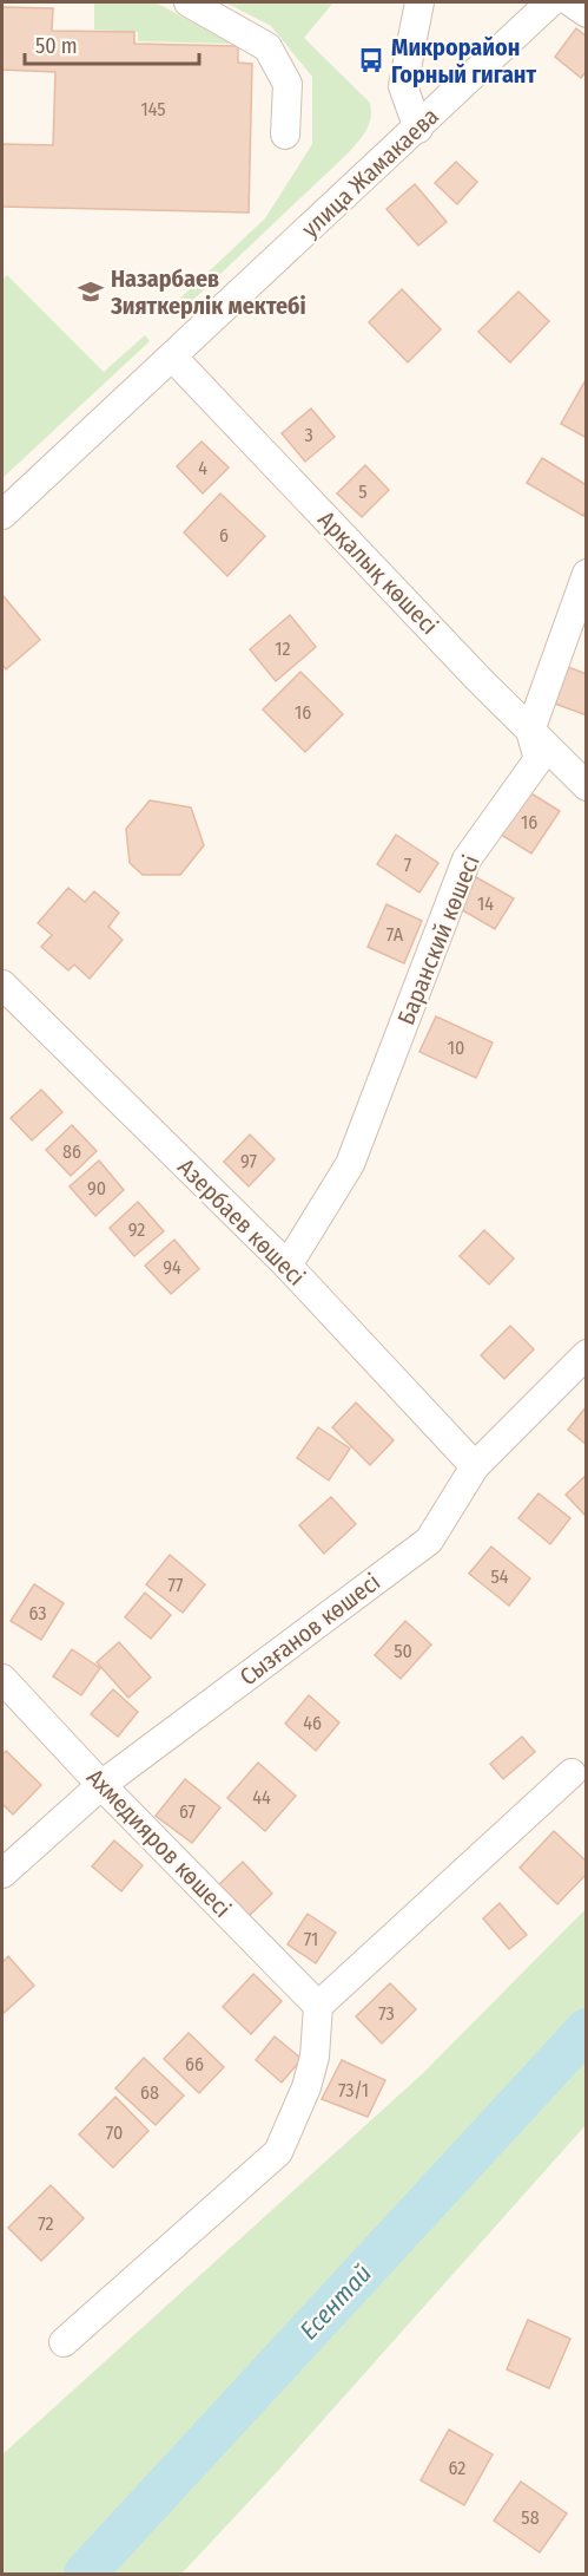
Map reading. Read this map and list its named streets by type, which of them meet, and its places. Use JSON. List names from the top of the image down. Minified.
{"streets":{"street":["улица Жамакаева","Арқалық көшесі","Баранский көшесі","Азербаев көшесі","Сызғанов көшесі","Ахмедияров көшесі"]},"crossings":[["улица Жамакаева","Арқалық көшесі"],["Арқалық көшесі","Баранский көшесі"],["Баранский көшесі","Азербаев көшесі"],["Азербаев көшесі","Сызғанов көшесі"],["Сызғанов көшесі","Ахмедияров көшесі"]],"water":["Есентай"],"places":{"bus stop":["Микрорайон Горный гигант"],"school or university":["Назарбаев Зияткерлік мектебі"]},"house_numbers":["145","3","4","5","6","12","16","16","7","14","7А","10","86","97","90","92","94","54","77","63","50","46","44","67","71","73","66","73/1","68","70","72","62","58"],"scale_bar":"50 m"}
